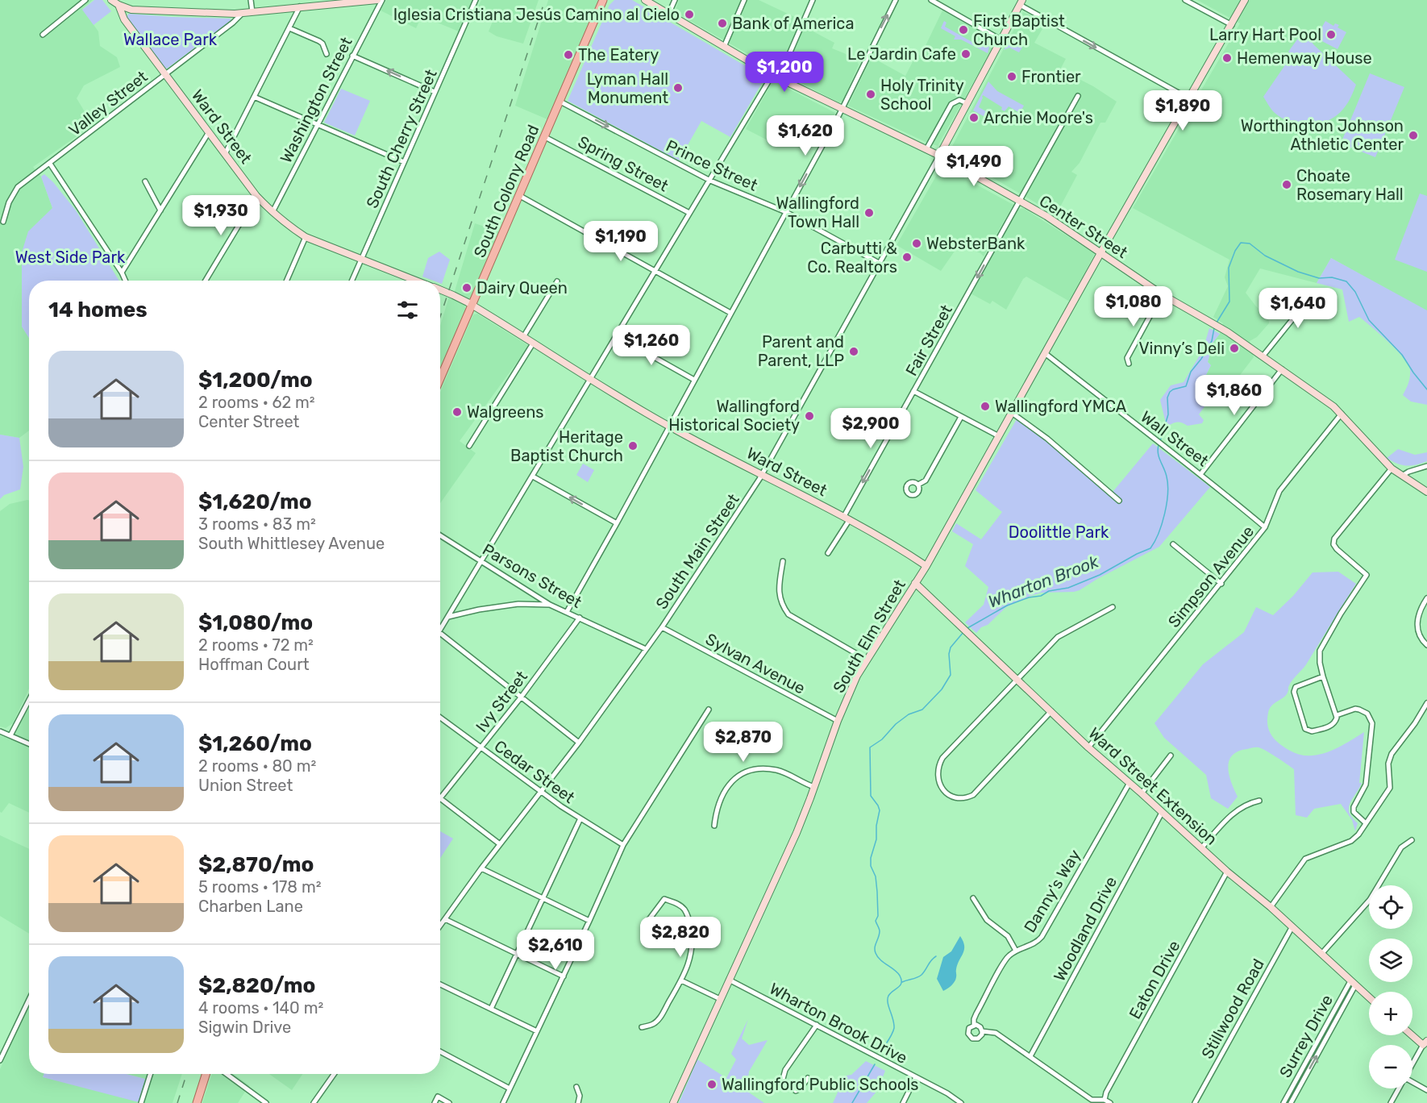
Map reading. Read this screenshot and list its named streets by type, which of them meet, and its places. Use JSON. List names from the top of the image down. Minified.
{"streets":{"main road":["Ward Street","South Colony Road","Center Street","South Elm Street","Ward Street Extension"],"street":["Washington Street","Valley Street","South Cherry Street","Spring Street","Prince Street","Fair Street","Wall Street","South Main Street","Parsons Street","Simpson Avenue","Sylvan Avenue","Ivy Street","Cedar Street","Danny's Way","Woodland Drive","Eaton Drive","Stillwood Road","Wharton Brook Drive","Surrey Drive"]},"crossings":[["Washington Street","Ward Street"],["Valley Street","Ward Street"],["Ward Street","South Cherry Street"],["Ward Street","South Colony Road"],["Ward Street","Fair Street"],["Ward Street","South Main Street"],["Ward Street","South Elm Street"],["Spring Street","South Colony Road"],["Prince Street","South Colony Road"],["Prince Street","South Main Street"],["Center Street","Fair Street"],["Center Street","South Main Street"],["Center Street","Simpson Avenue"],["Center Street","South Elm Street"],["Wall Street","Simpson Avenue"],["Wall Street","South Elm Street"],["South Main Street","Parsons Street"],["South Main Street","Sylvan Avenue"],["South Main Street","Cedar Street"],["Parsons Street","Ivy Street"],["Simpson Avenue","Ward Street Extension"],["South Elm Street","Sylvan Avenue"],["South Elm Street","Ward Street Extension"],["South Elm Street","Wharton Brook Drive"],["Ivy Street","Cedar Street"],["Ward Street Extension","Danny's Way"],["Ward Street Extension","Woodland Drive"],["Ward Street Extension","Eaton Drive"],["Ward Street Extension","Stillwood Road"],["Ward Street Extension","Surrey Drive"]],"one_way":["Prince Street","Fair Street"],"water":["Wharton Brook"],"parks":["Wallace Park","West Side Park","Doolittle Park"],"places":["Iglesia Cristiana Jesús Camino al Cielo","Bank of America","First Baptist Church","Larry Hart Pool","Le Jardin Cafe","The Eatery","Hemenway House","Frontier","Lyman Hall Monument","Holy Trinity School","Archie Moore's","Worthington Johnson Athletic Center","Choate Rosemary Hall","Wallingford Town Hall","WebsterBank","Carbutti & Co. Realtors","Dairy Queen","Vinny’s Deli","Parent and Parent, LLP","Wallingford YMCA","Walgreens","Wallingford Historical Society","Heritage Baptist Church","Wallingford Public Schools"],"page":{"price":["$1,200","$1,890","$1,620","$1,490","$1,930","$1,190","$1,080","$1,640","$1,260","$1,860","$2,900","$2,870","$2,820","$2,610"],"heading":"14 homes","list":[{"name":"$1,200/mo","note":"2 rooms · 62 m² · Center Street"},{"name":"$1,620/mo","note":"3 rooms · 83 m² · South Whittlesey Avenue"},{"name":"$1,080/mo","note":"2 rooms · 72 m² · Hoffman Court"},{"name":"$1,260/mo","note":"2 rooms · 80 m² · Union Street"},{"name":"$2,870/mo","note":"5 rooms · 178 m² · Charben Lane"},{"name":"$2,820/mo","note":"4 rooms · 140 m² · Sigwin Drive"}],"map_buttons":["+","−"]}}
